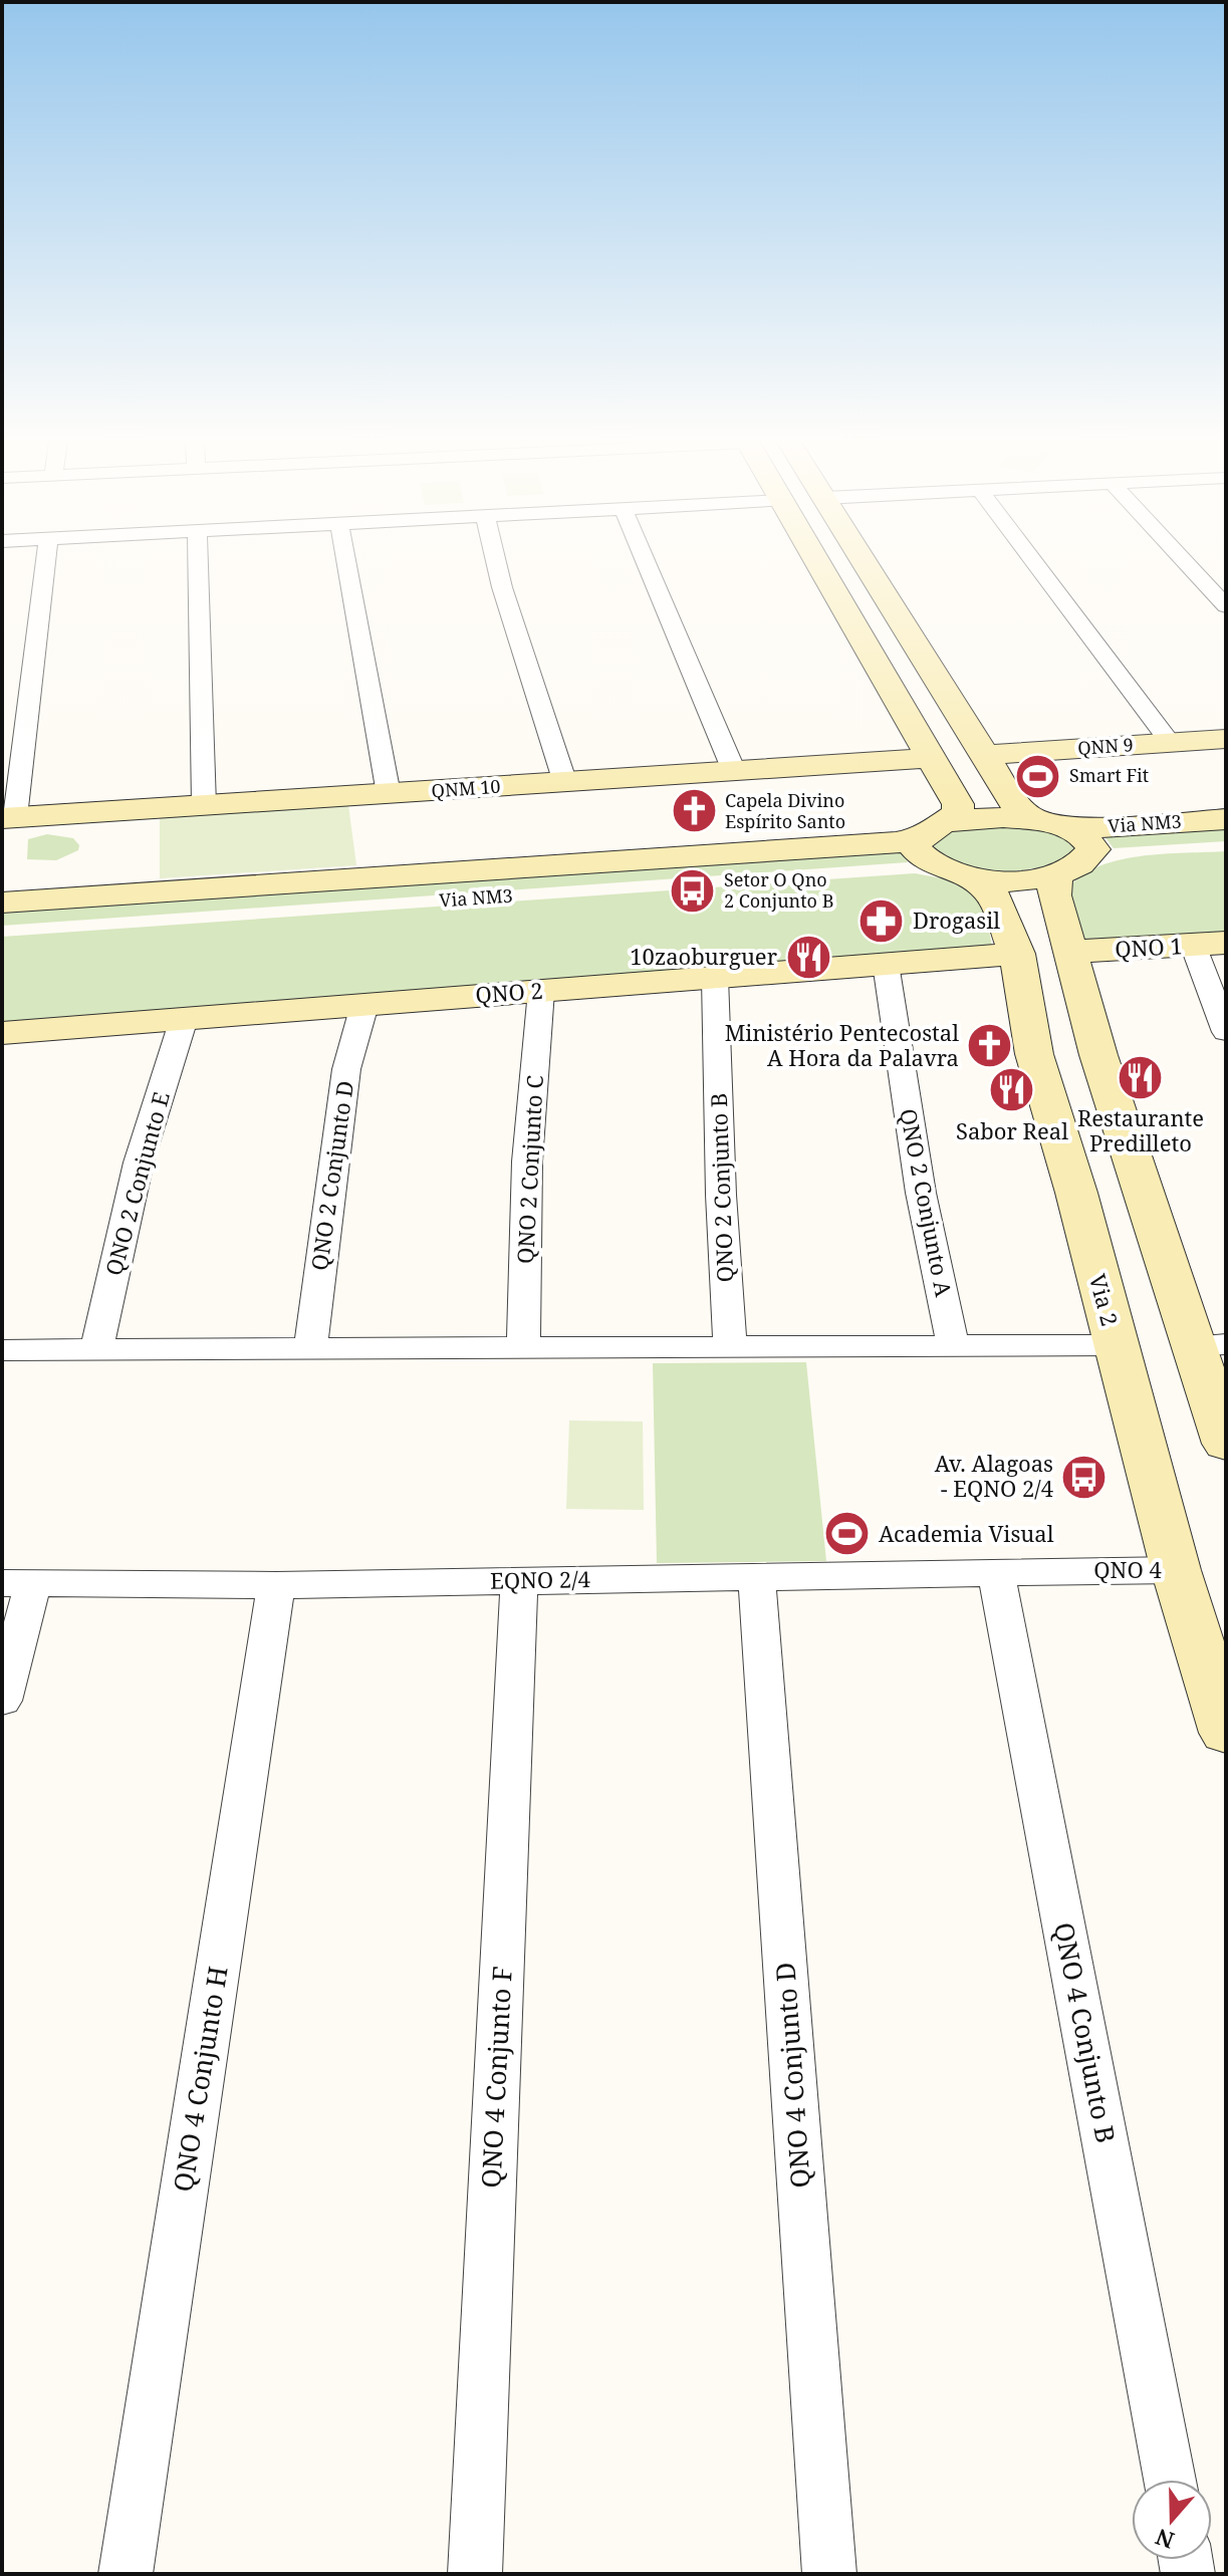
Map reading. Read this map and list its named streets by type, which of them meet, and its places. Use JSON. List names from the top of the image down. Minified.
{"streets":{"main road":["QNN 9","QNM 10","Via NM3","QNO 1","QNO 2","Via 2"],"street":["QNO 2 Conjunto C","QNO 2 Conjunto D","QNO 2 Conjunto E","QNO 2 Conjunto B","QNO 2 Conjunto A","QNO 4","EQNO 2/4","QNO 4 Conjunto B","QNO 4 Conjunto D","QNO 4 Conjunto F","QNO 4 Conjunto H"]},"crossings":[["Via NM3","Via 2"],["QNO 2","QNO 2 Conjunto C"],["QNO 2","QNO 2 Conjunto D"],["QNO 2","QNO 2 Conjunto E"],["QNO 2","QNO 2 Conjunto B"],["QNO 2","QNO 2 Conjunto A"],["QNO 2","Via 2"],["Via 2","QNO 4"],["QNO 4","EQNO 2/4"],["EQNO 2/4","QNO 4 Conjunto B"],["EQNO 2/4","QNO 4 Conjunto D"],["EQNO 2/4","QNO 4 Conjunto F"],["EQNO 2/4","QNO 4 Conjunto H"]],"places":{"sports":["Smart Fit","Academia Visual"],"church":["Capela Divino Espírito Santo","Ministério Pentecostal A Hora da Palavra"],"bus stop":["Setor O Qno 2 Conjunto B","Av. Alagoas - EQNO 2/4"],"pharmacy":["Drogasil"],"restaurant":["10zaoburguer","Restaurante Predilleto","Sabor Real"]},"north":"bottom"}
